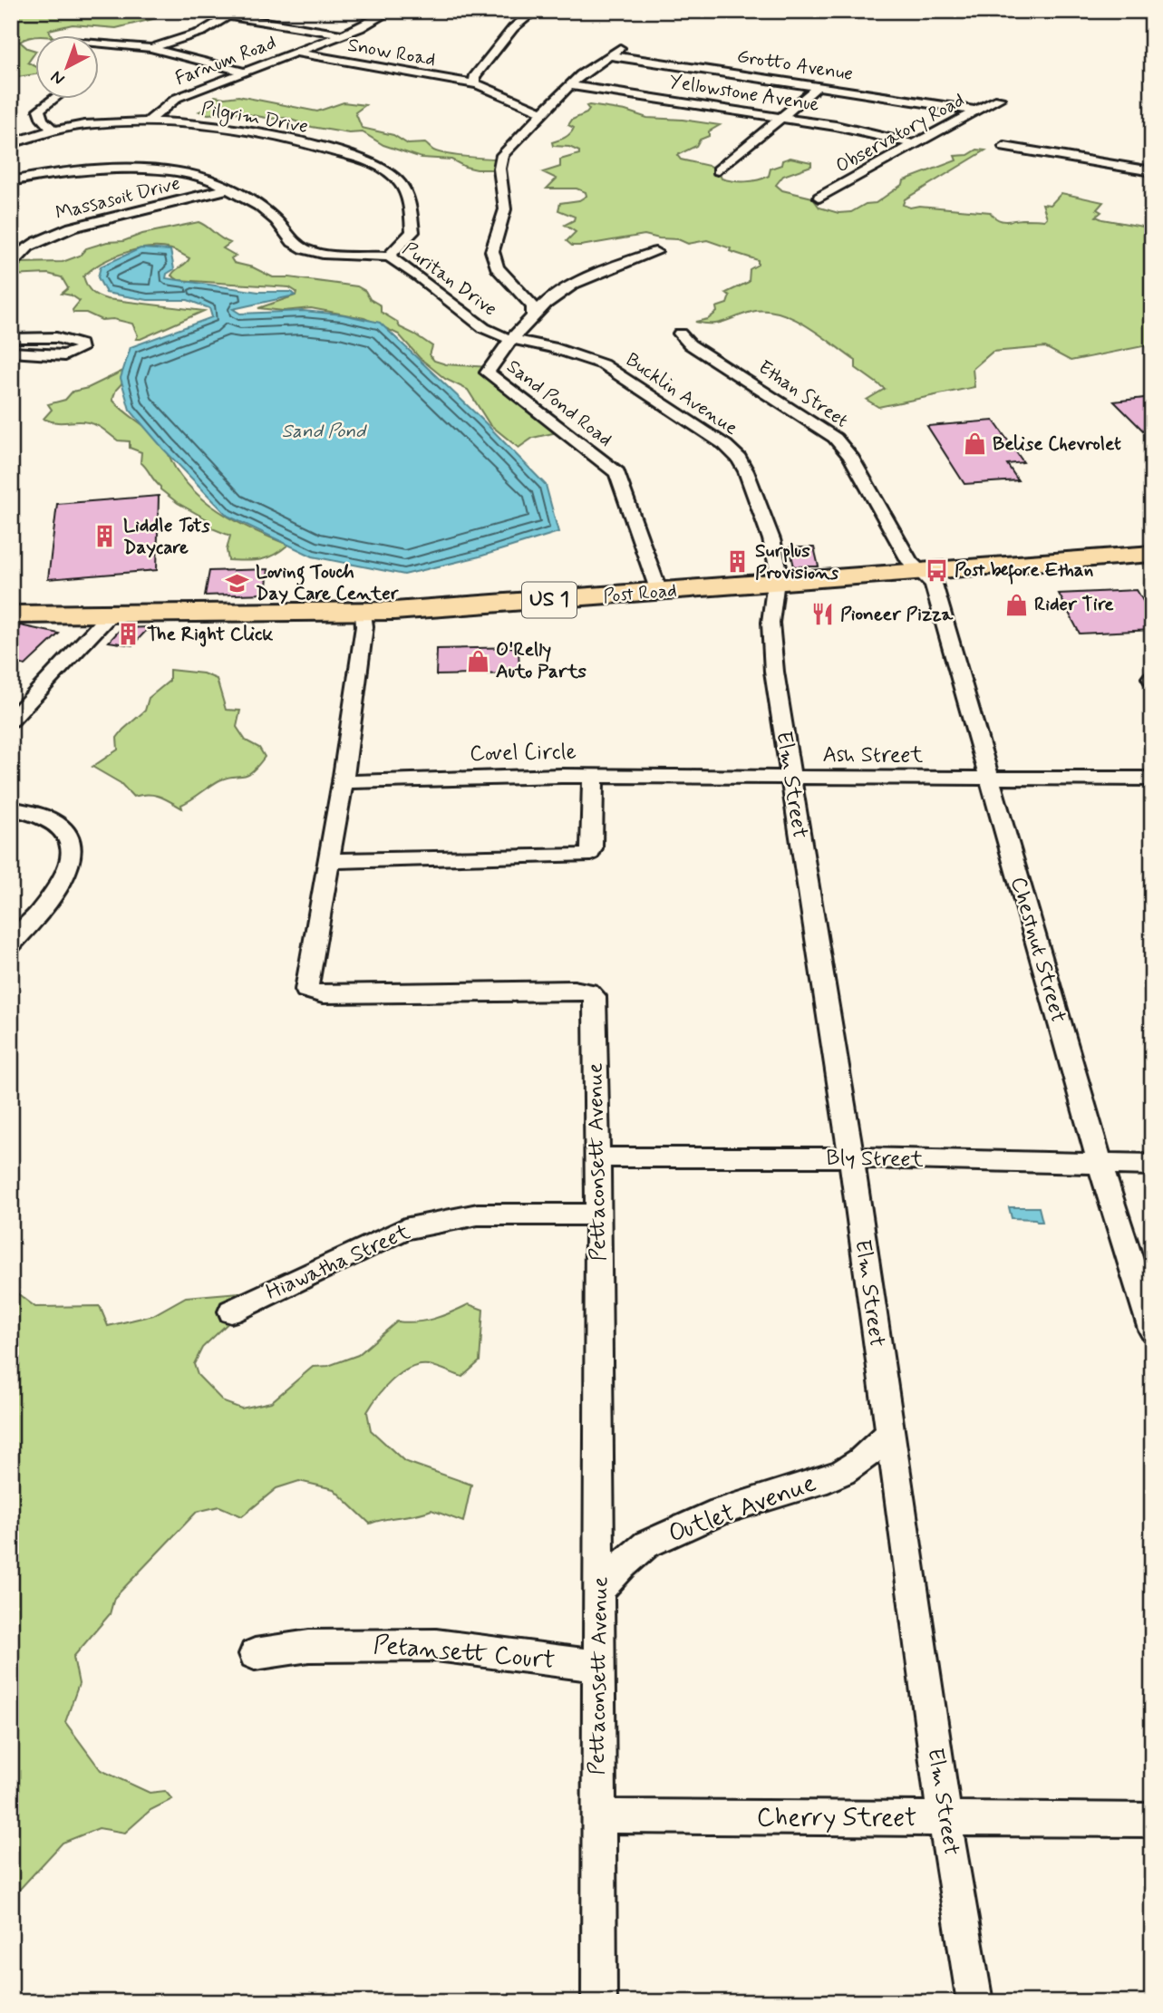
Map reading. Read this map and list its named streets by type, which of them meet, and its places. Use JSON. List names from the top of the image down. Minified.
{"streets":{"main road":["Post Road","US 1"],"street":["Snow Road","Farnum Road","Grotto Avenue","Yellowstone Avenue","Pilgrim Drive","Observatory Road","Massasoit Drive","Puritan Drive","Bucklin Avenue","Ethan Street","Sand Pond Road","Covel Circle","Ash Street","Elm Street","Chestnut Street","Bly Street","Pettaconsett Avenue","Hiawatha Street","Outlet Avenue","Petansett Court","Cherry Street"]},"crossings":[["Snow Road","Farnum Road"],["Farnum Road","Pilgrim Drive"],["Grotto Avenue","Observatory Road"],["Yellowstone Avenue","Observatory Road"],["Pilgrim Drive","Puritan Drive"],["Massasoit Drive","Puritan Drive"],["Puritan Drive","Bucklin Avenue"],["Puritan Drive","Sand Pond Road"],["Bucklin Avenue","Sand Pond Road"],["Bucklin Avenue","Post Road"],["Bucklin Avenue","Elm Street"],["Ethan Street","Post Road"],["Ethan Street","Chestnut Street"],["Sand Pond Road","Post Road"],["Post Road","Elm Street"],["Post Road","Chestnut Street"],["Post Road","Pettaconsett Avenue"],["Covel Circle","Ash Street"],["Covel Circle","Pettaconsett Avenue"],["Ash Street","Elm Street"],["Ash Street","Chestnut Street"],["Elm Street","Bly Street"],["Elm Street","Outlet Avenue"],["Elm Street","Cherry Street"],["Chestnut Street","Bly Street"],["Bly Street","Pettaconsett Avenue"],["Pettaconsett Avenue","Hiawatha Street"],["Pettaconsett Avenue","Outlet Avenue"],["Pettaconsett Avenue","Petansett Court"],["Pettaconsett Avenue","Cherry Street"]],"water":["Sand Pond"],"places":{"shop":["Belise Chevrolet","Rider Tire","O'Relly Auto Parts"],"building":["Liddle Tots Daycare","Surplus Provisions","The Right Click"],"bus stop":["Post before Ethan"],"school or university":["Loving Touch Day Care Center"],"restaurant":["Pioneer Pizza"]},"north":"bottom left"}
